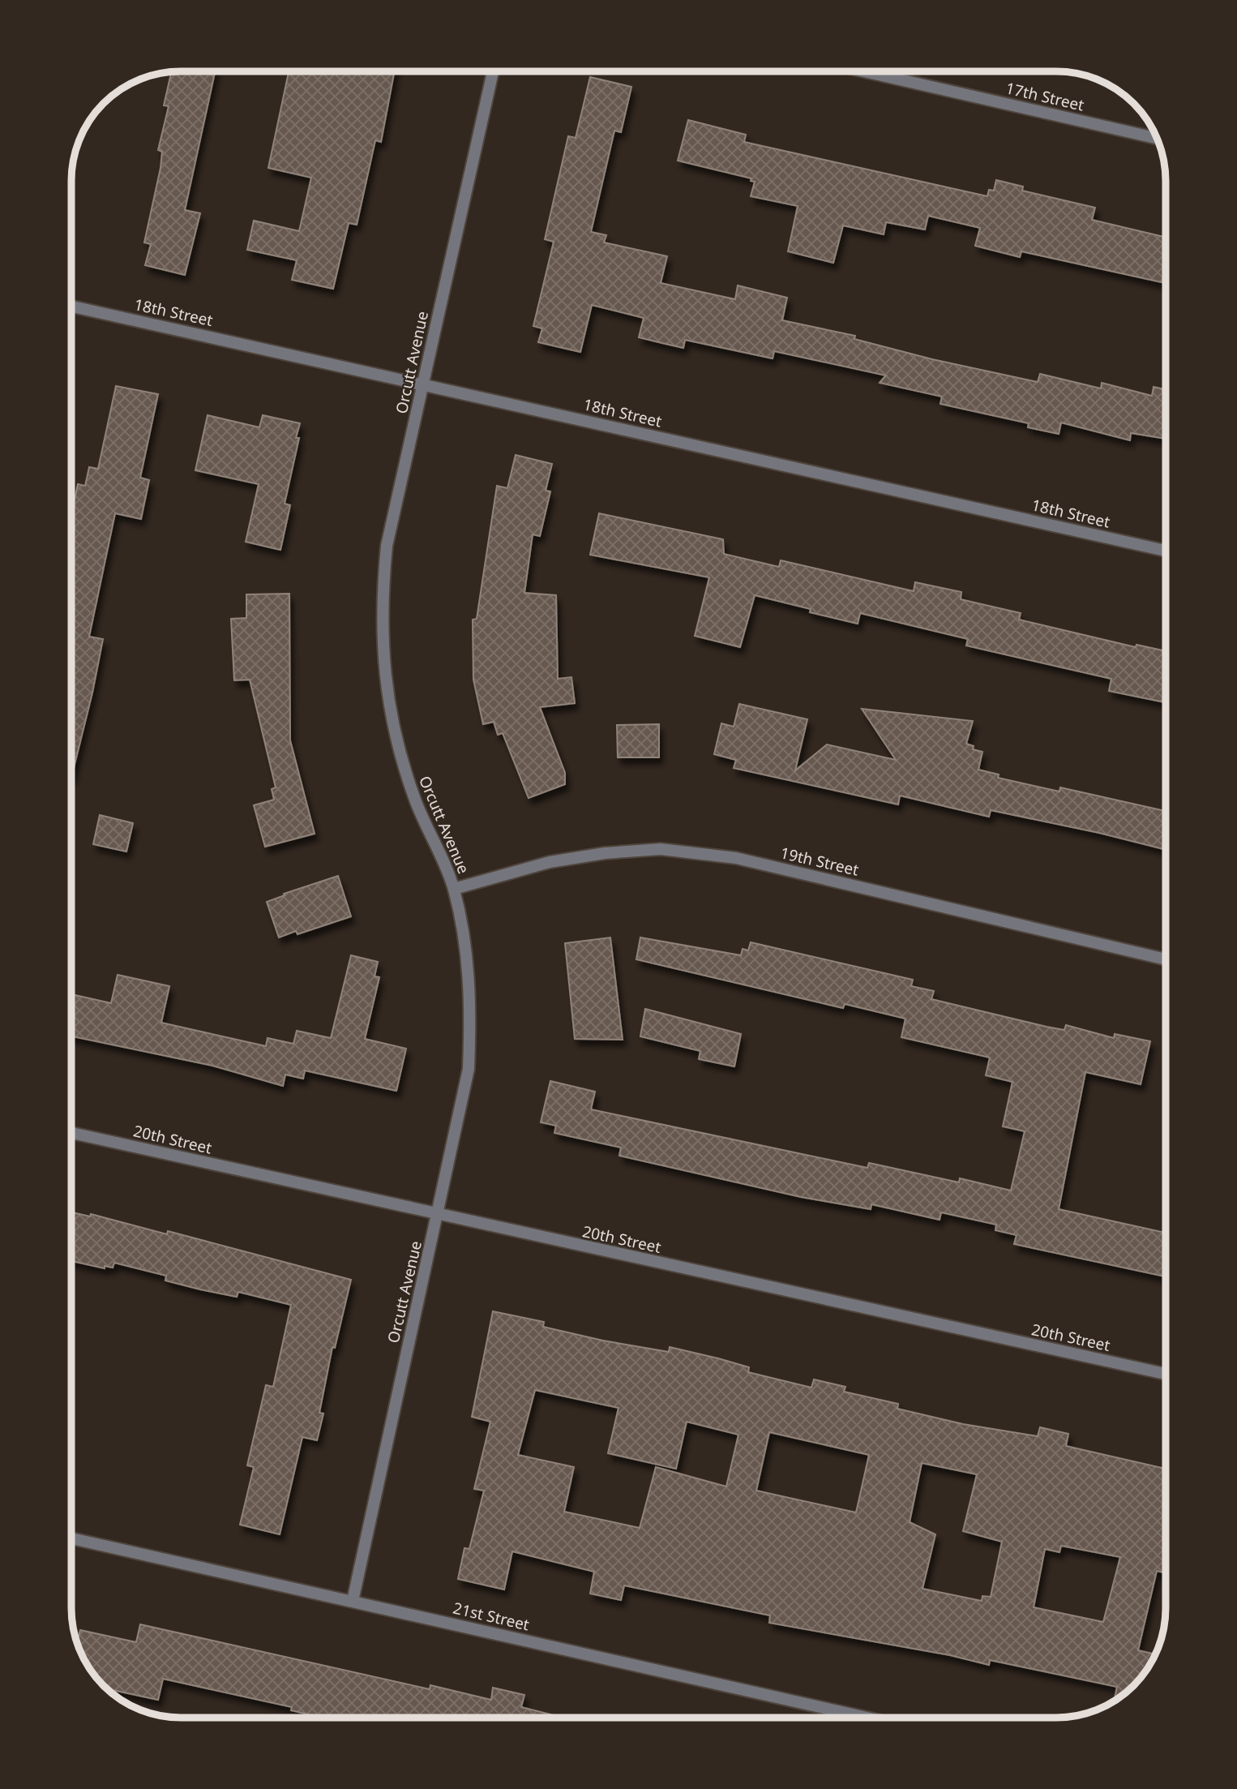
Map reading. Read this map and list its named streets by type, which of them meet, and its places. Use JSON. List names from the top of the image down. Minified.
{"streets":{"street":["17th Street","18th Street","Orcutt Avenue","19th Street","20th Street","21st Street"]},"crossings":[["18th Street","Orcutt Avenue"],["Orcutt Avenue","19th Street"],["Orcutt Avenue","20th Street"],["Orcutt Avenue","21st Street"]]}
